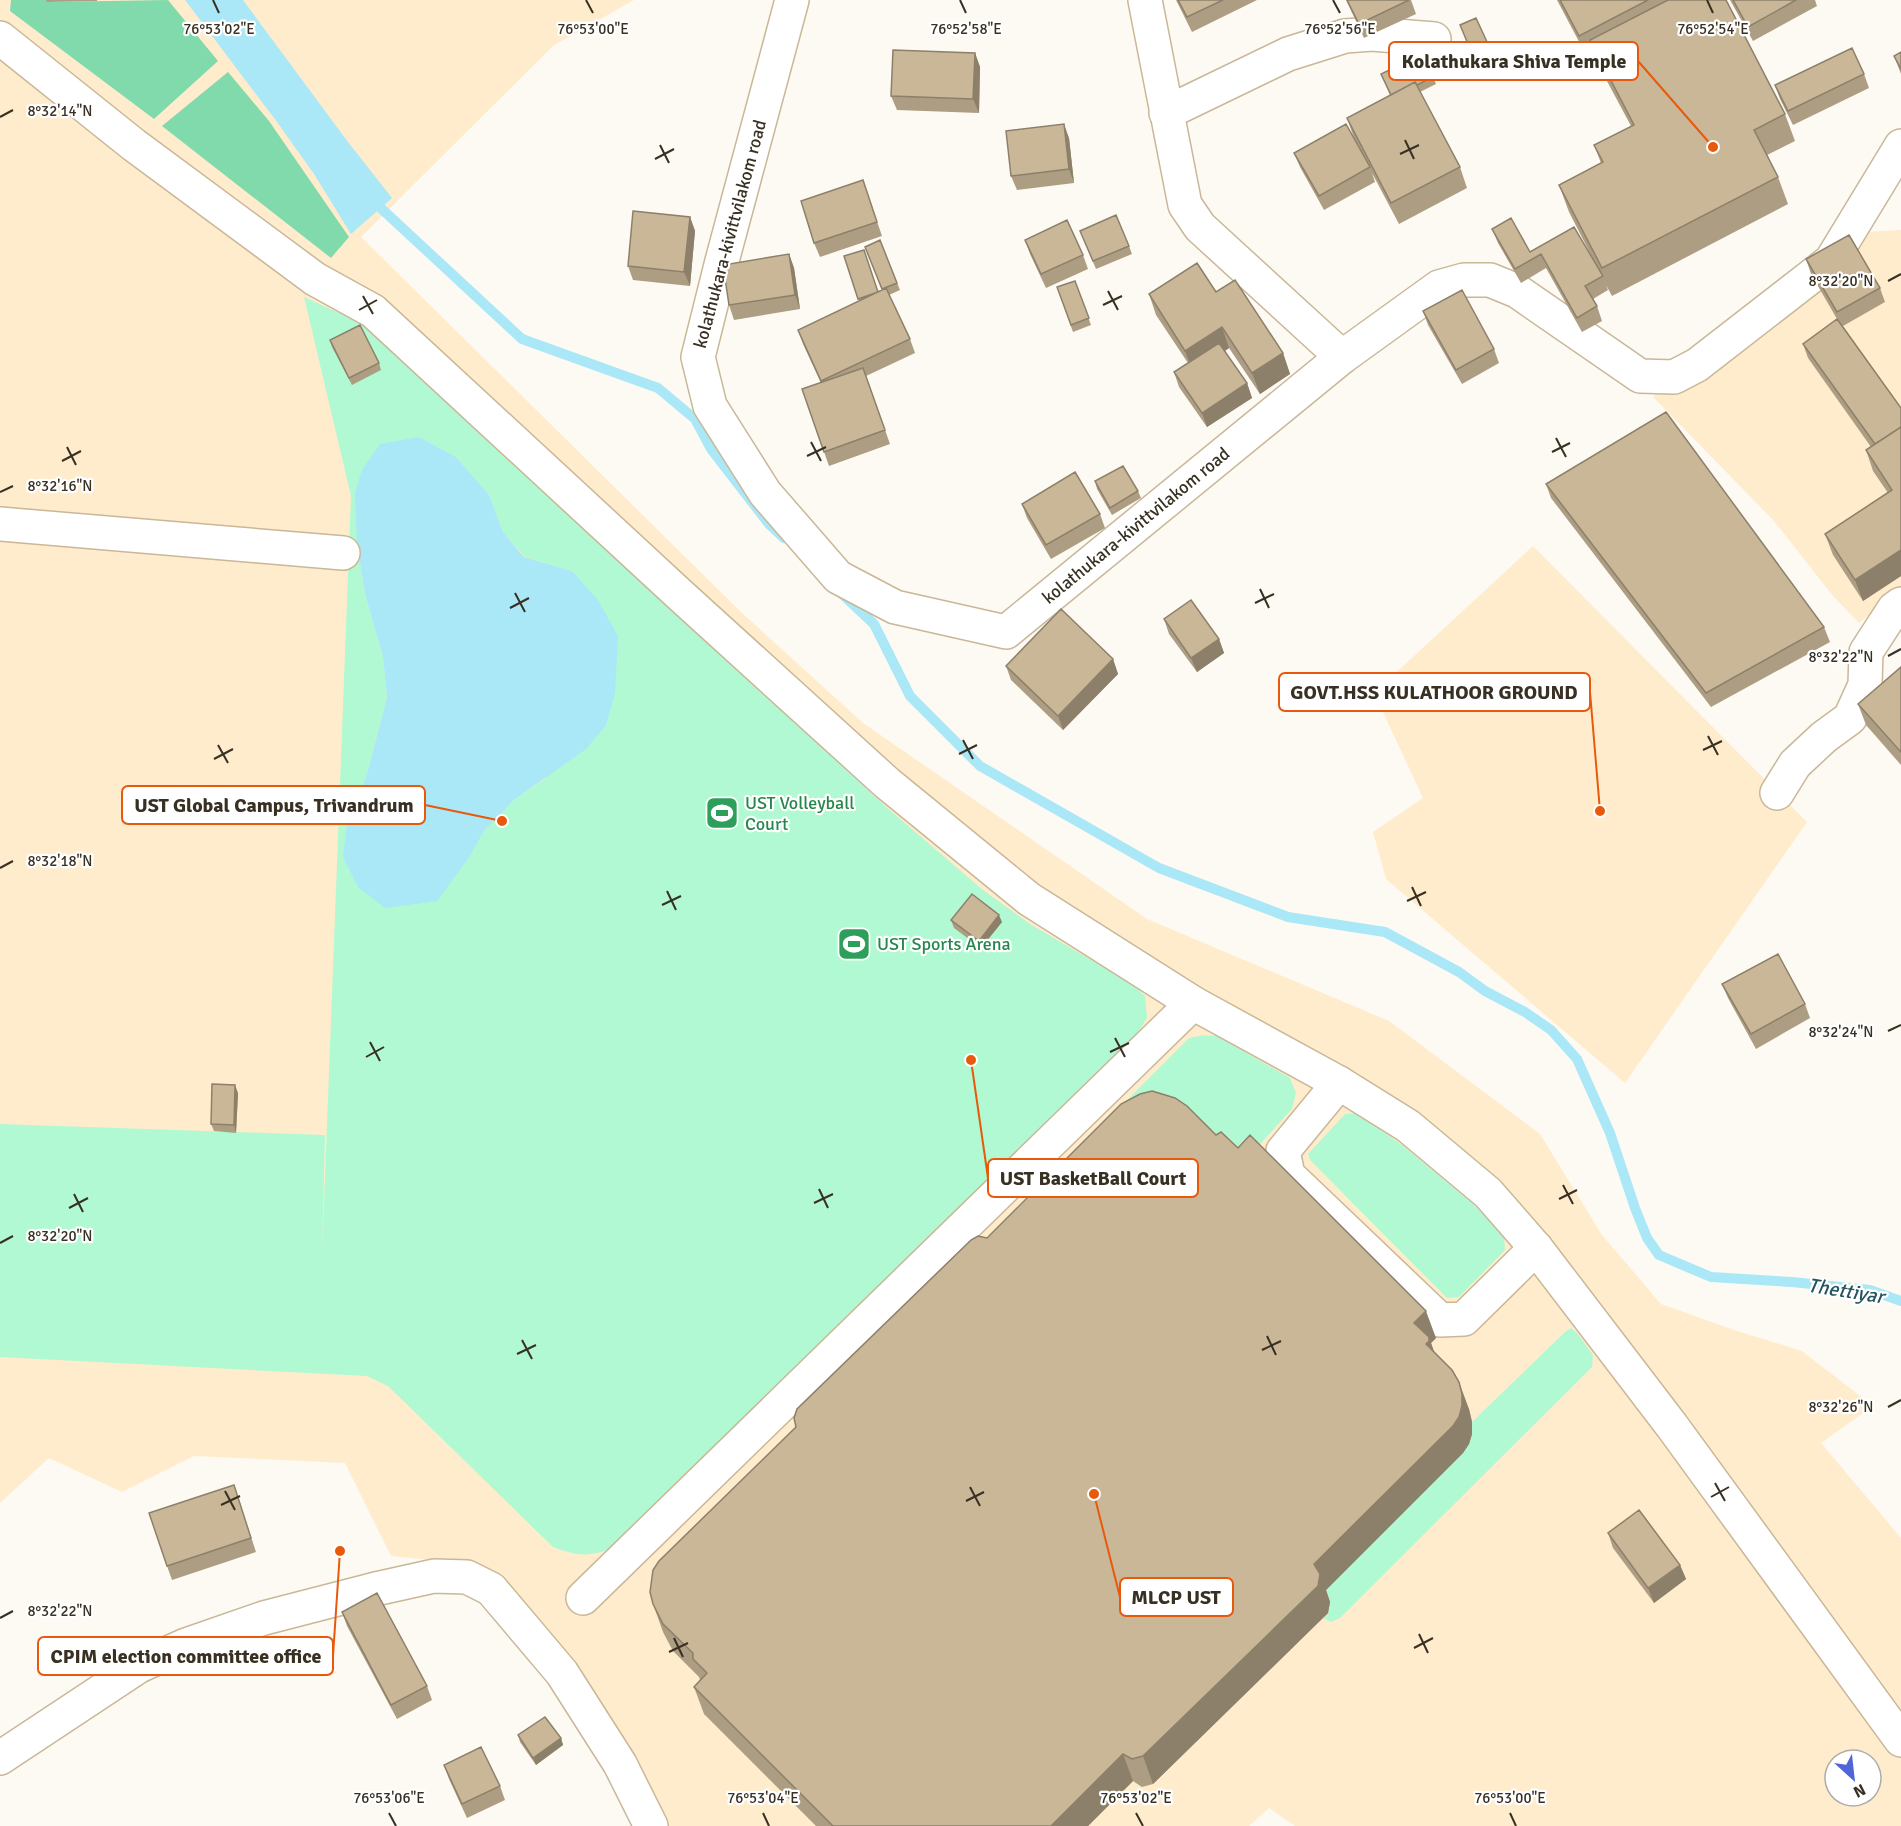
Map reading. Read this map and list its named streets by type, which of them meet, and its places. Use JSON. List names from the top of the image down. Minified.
{"streets":{"street":["kolathukara-kivittvilakom road"]},"water":["Thettiyar"],"places":{"other":["Kolathukara Shiva Temple","GOVT.HSS KULATHOOR GROUND","UST Global Campus, Trivandrum","UST BasketBall Court","MLCP UST","CPIM election committee office"],"sports":["UST Volleyball Court","UST Sports Arena"]},"north":"bottom right","coordinates":["76°53'02\"E","76°53'00\"E","76°52'58\"E","76°52'56\"E","76°52'54\"E","8°32'14\"N","8°32'20\"N","8°32'16\"N","8°32'22\"N","8°32'18\"N","8°32'24\"N","8°32'26\"N","76°53'06\"E","76°53'04\"E"]}
